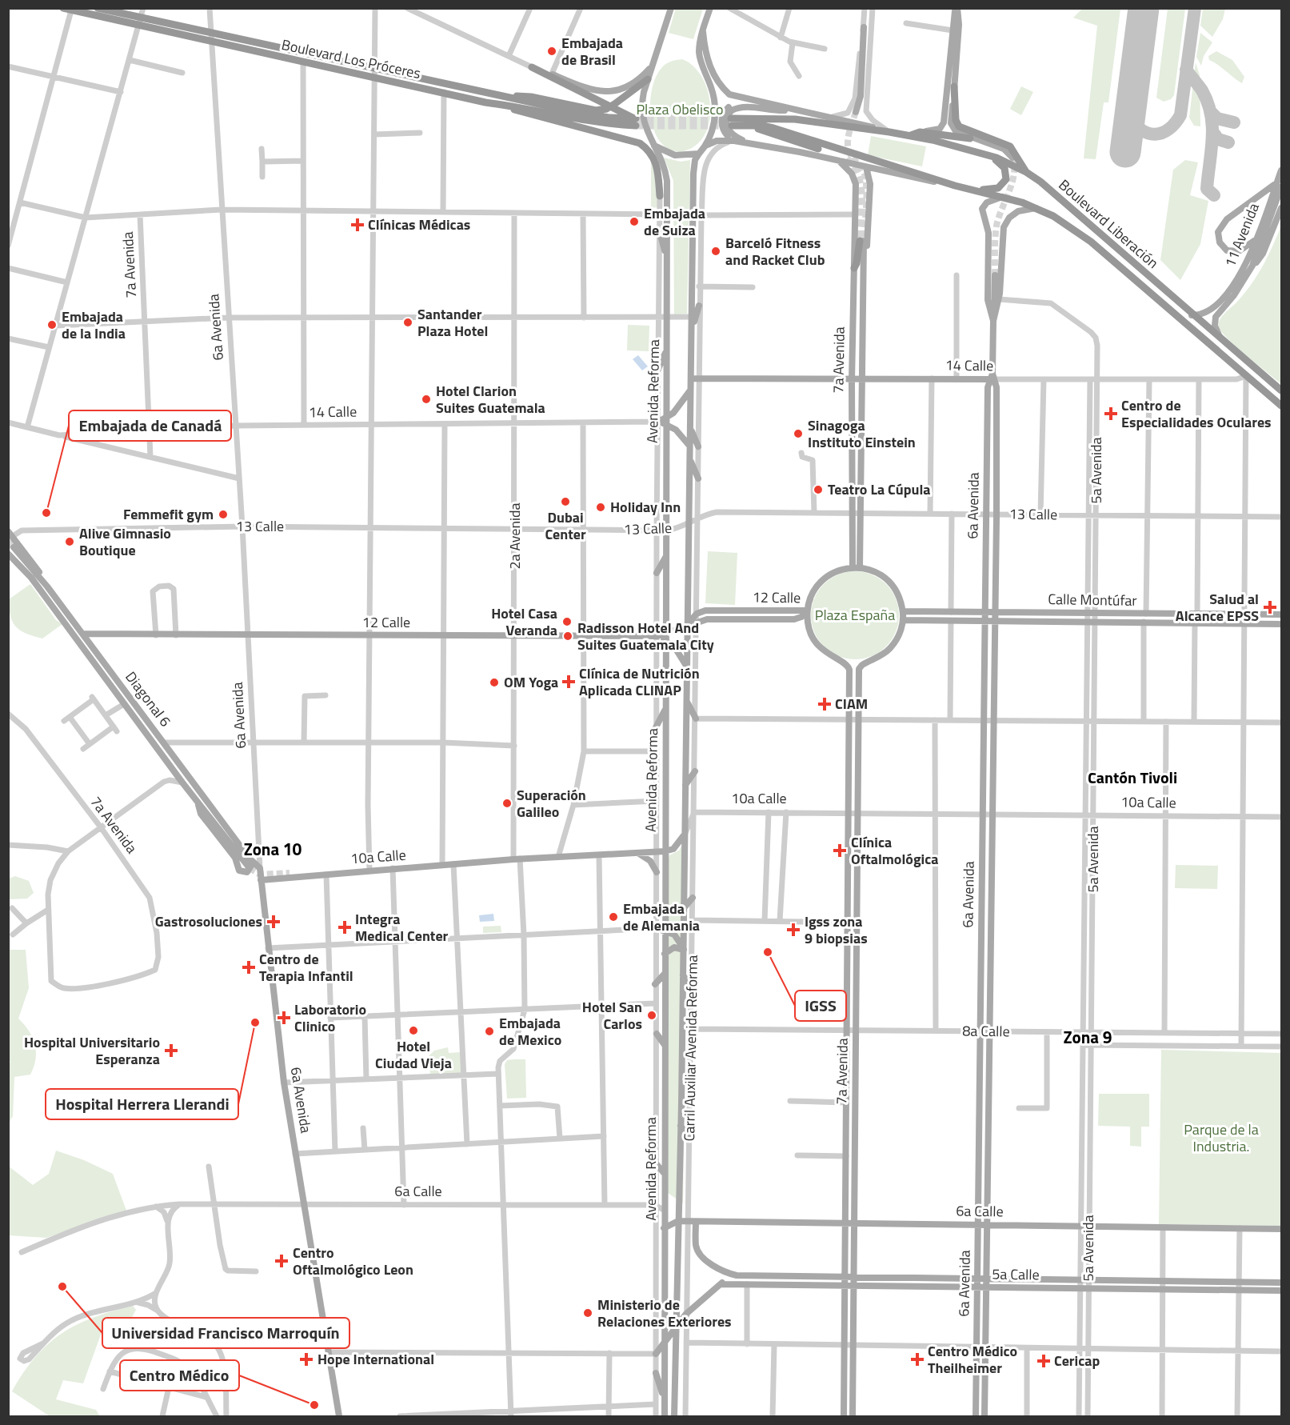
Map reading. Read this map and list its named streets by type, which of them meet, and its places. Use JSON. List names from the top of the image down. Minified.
{"streets":{"highway":["Boulevard Los Próceres","Boulevard Liberación"],"main road":["11 Avenida","7a Avenida","6a Avenida","14 Calle","Avenida Reforma","12 Calle","Calle Montúfar","Diagonal 6","10a Calle","6a Calle","5a Calle"],"street":["5a Avenida","13 Calle","2a Avenida","8a Calle","Carril Auxiliar Avenida Reforma"]},"crossings":[["Boulevard Los Próceres","6a Avenida"],["Boulevard Liberación","11 Avenida"],["Boulevard Liberación","7a Avenida"],["Boulevard Liberación","6a Avenida"],["Boulevard Liberación","14 Calle"],["7a Avenida","14 Calle"],["7a Avenida","13 Calle"],["7a Avenida","12 Calle"],["7a Avenida","Calle Montúfar"],["7a Avenida","10a Calle"],["7a Avenida","8a Calle"],["7a Avenida","6a Calle"],["7a Avenida","5a Calle"],["6a Avenida","14 Calle"],["6a Avenida","5a Avenida"],["6a Avenida","13 Calle"],["6a Avenida","12 Calle"],["6a Avenida","Calle Montúfar"],["6a Avenida","Diagonal 6"],["6a Avenida","10a Calle"],["6a Avenida","8a Calle"],["6a Avenida","6a Calle"],["6a Avenida","5a Calle"],["14 Calle","Avenida Reforma"],["14 Calle","5a Avenida"],["14 Calle","2a Avenida"],["Avenida Reforma","13 Calle"],["Avenida Reforma","12 Calle"],["Avenida Reforma","10a Calle"],["Avenida Reforma","6a Calle"],["Avenida Reforma","5a Calle"],["5a Avenida","13 Calle"],["5a Avenida","Calle Montúfar"],["5a Avenida","10a Calle"],["5a Avenida","8a Calle"],["5a Avenida","6a Calle"],["5a Avenida","5a Calle"],["13 Calle","2a Avenida"],["2a Avenida","12 Calle"],["2a Avenida","10a Calle"],["2a Avenida","6a Calle"],["12 Calle","Diagonal 6"],["12 Calle","Carril Auxiliar Avenida Reforma"],["10a Calle","Carril Auxiliar Avenida Reforma"],["8a Calle","Carril Auxiliar Avenida Reforma"],["Carril Auxiliar Avenida Reforma","6a Calle"],["Carril Auxiliar Avenida Reforma","5a Calle"],["6a Calle","5a Calle"]],"districts":["Cantón Tivoli","Zona 10","Zona 9"],"parks":["Plaza Obelisco","Plaza España","Parque de la Industria."],"places":{"other":["Embajada de Brasil","Embajada de Suiza","Barceló Fitness and Racket Club","Santander Plaza Hotel","Embajada de la India","Hotel Clarion Suites Guatemala","Sinagoga Instituto Einstein","Teatro La Cúpula","Dubai Center","Holiday Inn","Embajada de Canadá","Femmefit gym","Alive Gimnasio Boutique","Hotel Casa Veranda","Radisson Hotel And Suites Guatemala City","OM Yoga","Superación Galileo","Embajada de Alemania","IGSS","Hotel San Carlos","Hospital Herrera Llerandi","Hotel Ciudad Vieja","Embajada de Mexico","Universidad Francisco Marroquín","Ministerio de Relaciones Exteriores","Centro Médico"],"health":["Clínicas Médicas","Centro de Especialidades Oculares","Salud al Alcance EPSS","Clínica de Nutrición Aplicada CLINAP","CIAM","Clínica Oftalmológica","Gastrosoluciones","Integra Medical Center","Igss zona 9 biopsias","Centro de Terapia Infantil","Laboratorio Clinico","Hospital Universitario Esperanza","Centro Oftalmológico Leon","Hope International","Centro Médico Theilheimer","Cericap"]}}
